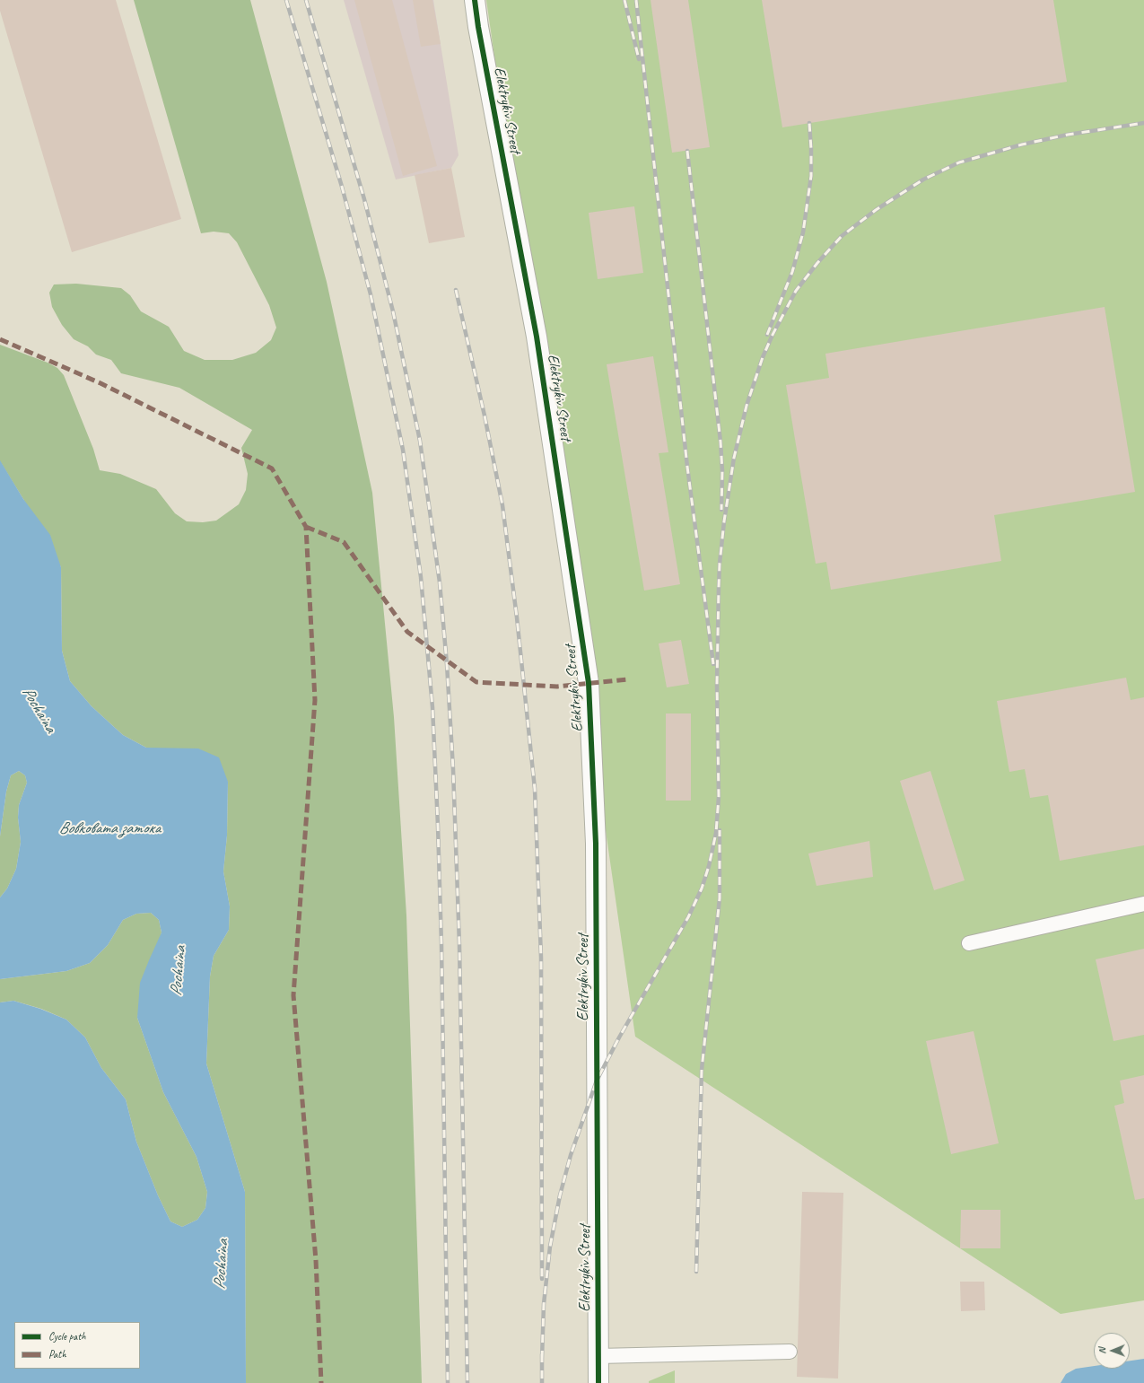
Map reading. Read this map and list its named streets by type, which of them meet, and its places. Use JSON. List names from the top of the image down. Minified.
{"streets":{"street":["Elektrykiv Street"]},"water":["Pochaina","Вовковата затока"],"legend":["Cycle path","Path"],"north":"left"}
